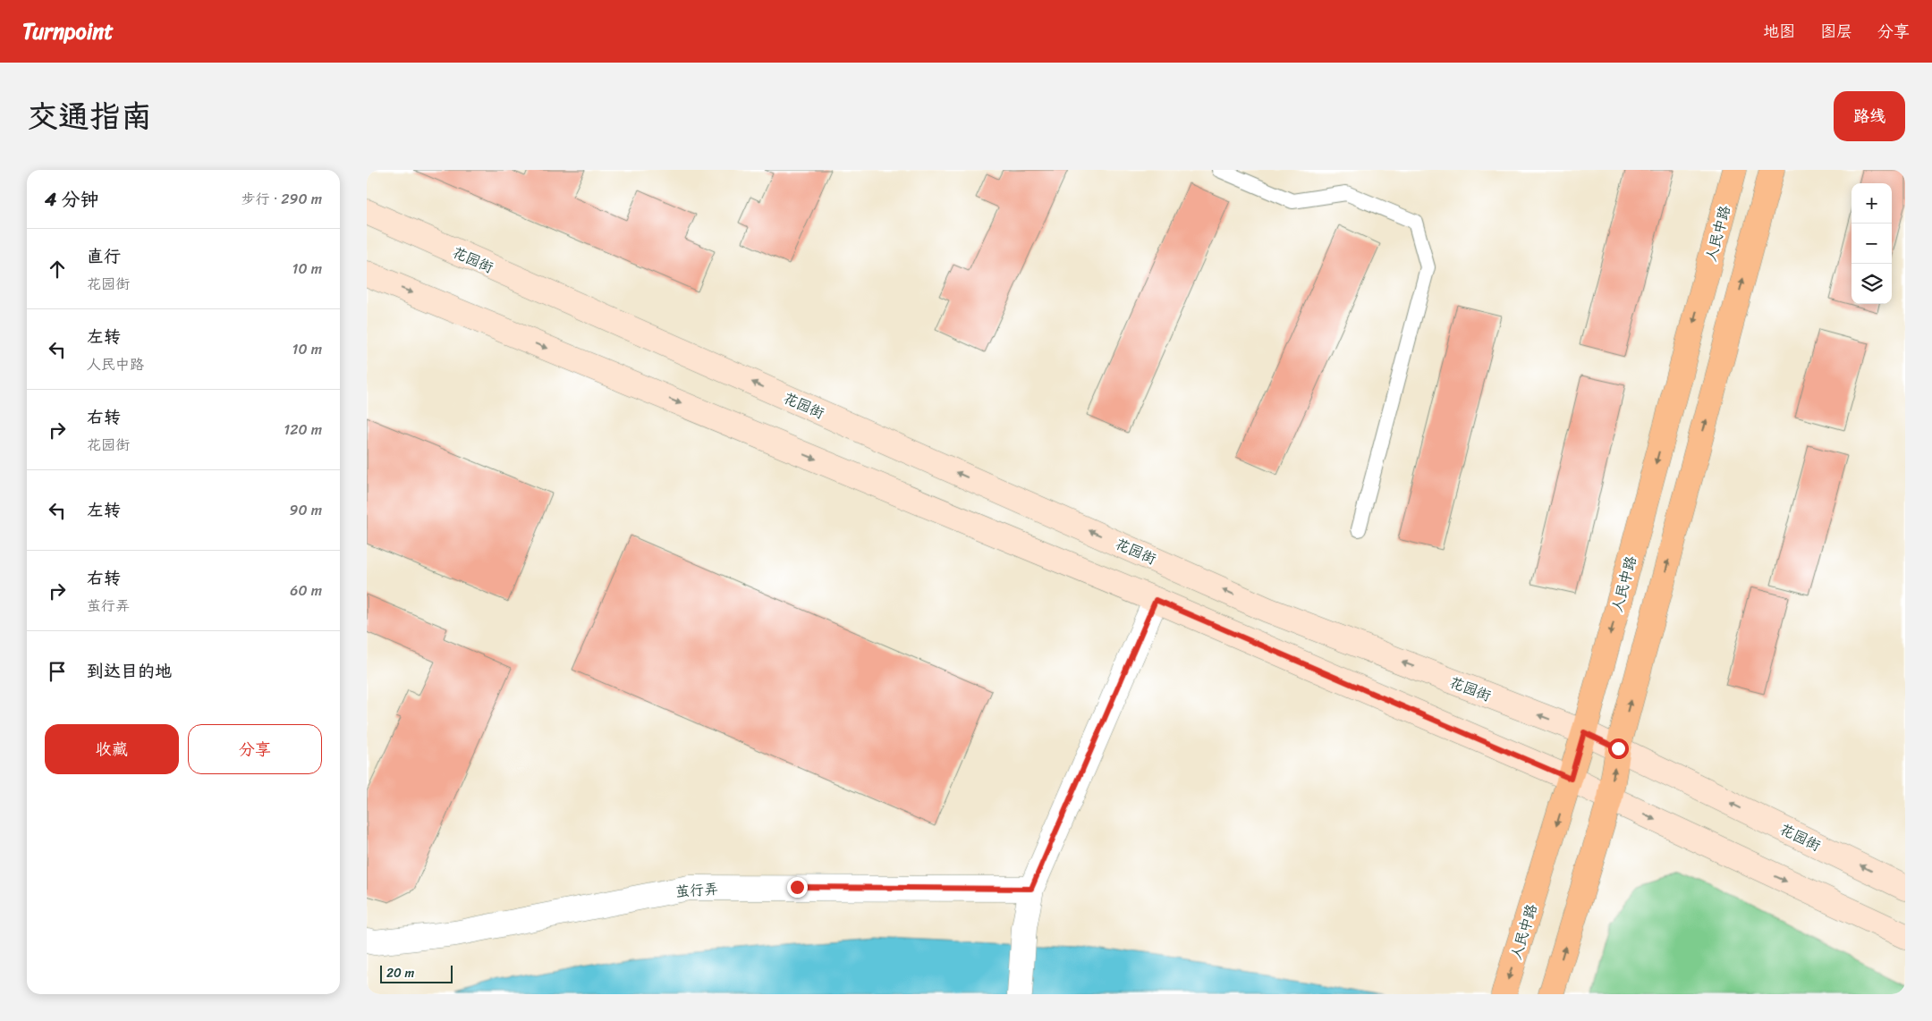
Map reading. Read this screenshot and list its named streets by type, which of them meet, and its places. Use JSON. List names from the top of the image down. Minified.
{"streets":{"main road":["人民中路","花园街"],"street":["茧行弄"]},"crossings":[["人民中路","花园街"]],"scale_bar":"20 m","page":{"header":"Turnpoint","nav":["地图","图层","分享"],"title":"交通指南","buttons":["路线",["收藏","分享"]],"heading":["4 分钟","步行 · 290 m"],"map_buttons":["+","−"],"list":[["直行","花园街","10 m"],["左转","人民中路","10 m"],["右转","花园街","120 m"],["左转","90 m"],["右转","茧行弄","60 m"],"到达目的地"],"scale":"20 m"}}
